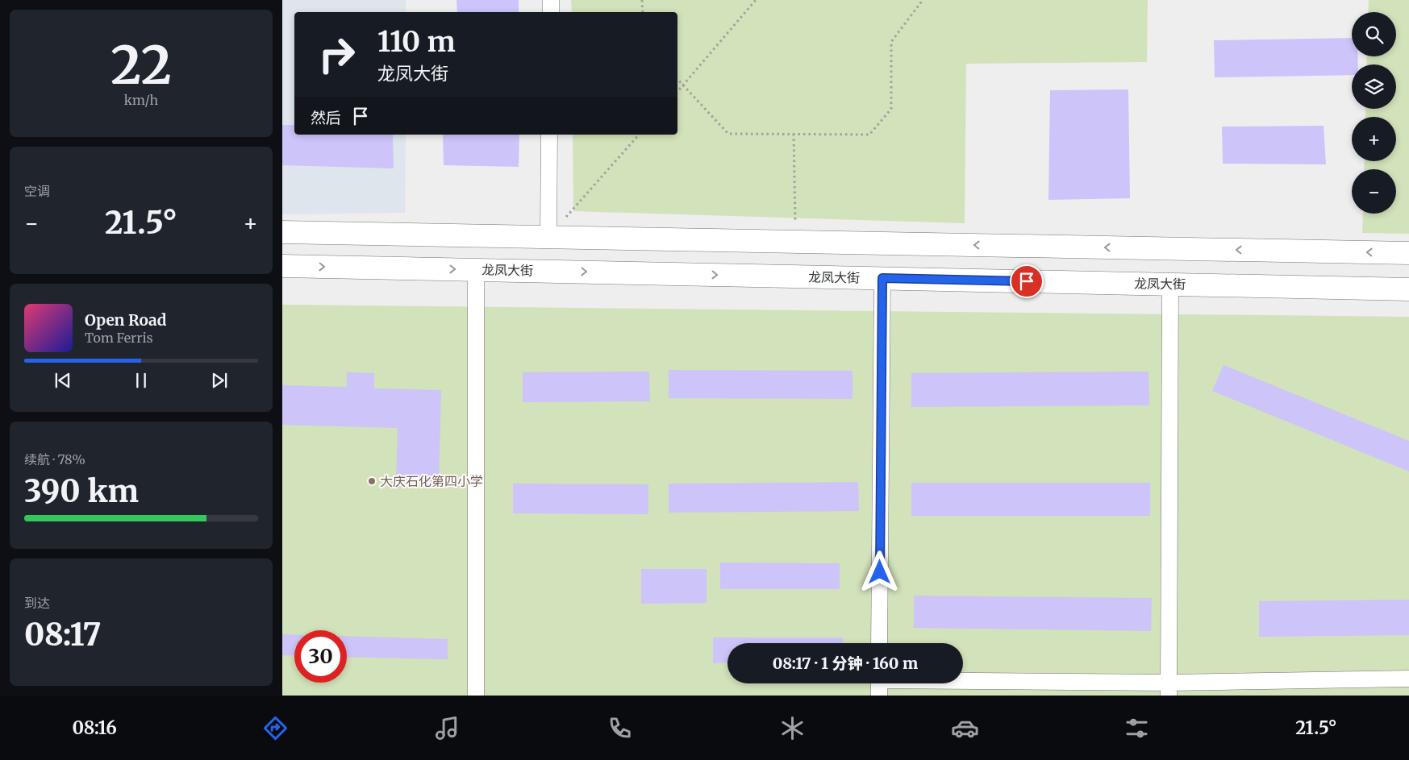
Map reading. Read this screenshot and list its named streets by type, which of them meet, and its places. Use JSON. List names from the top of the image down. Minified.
{"streets":{"main road":["龙凤大街"]},"places":["大庆石化第四小学"],"page":{"tile":[["22","km/h"],"空调",["续航 · 78%","390 km"],["到达","08:17"]],"map_buttons":["+","−"],"turn":["110 m","龙凤大街"],"then":"然后","heat":["−","21.5°","+"],"song":["Open Road","Tom Ferris"],"limit":"30","trip":"08:17 · 1 分钟 · 160 m","tabs":["08:16","21.5°"]}}
